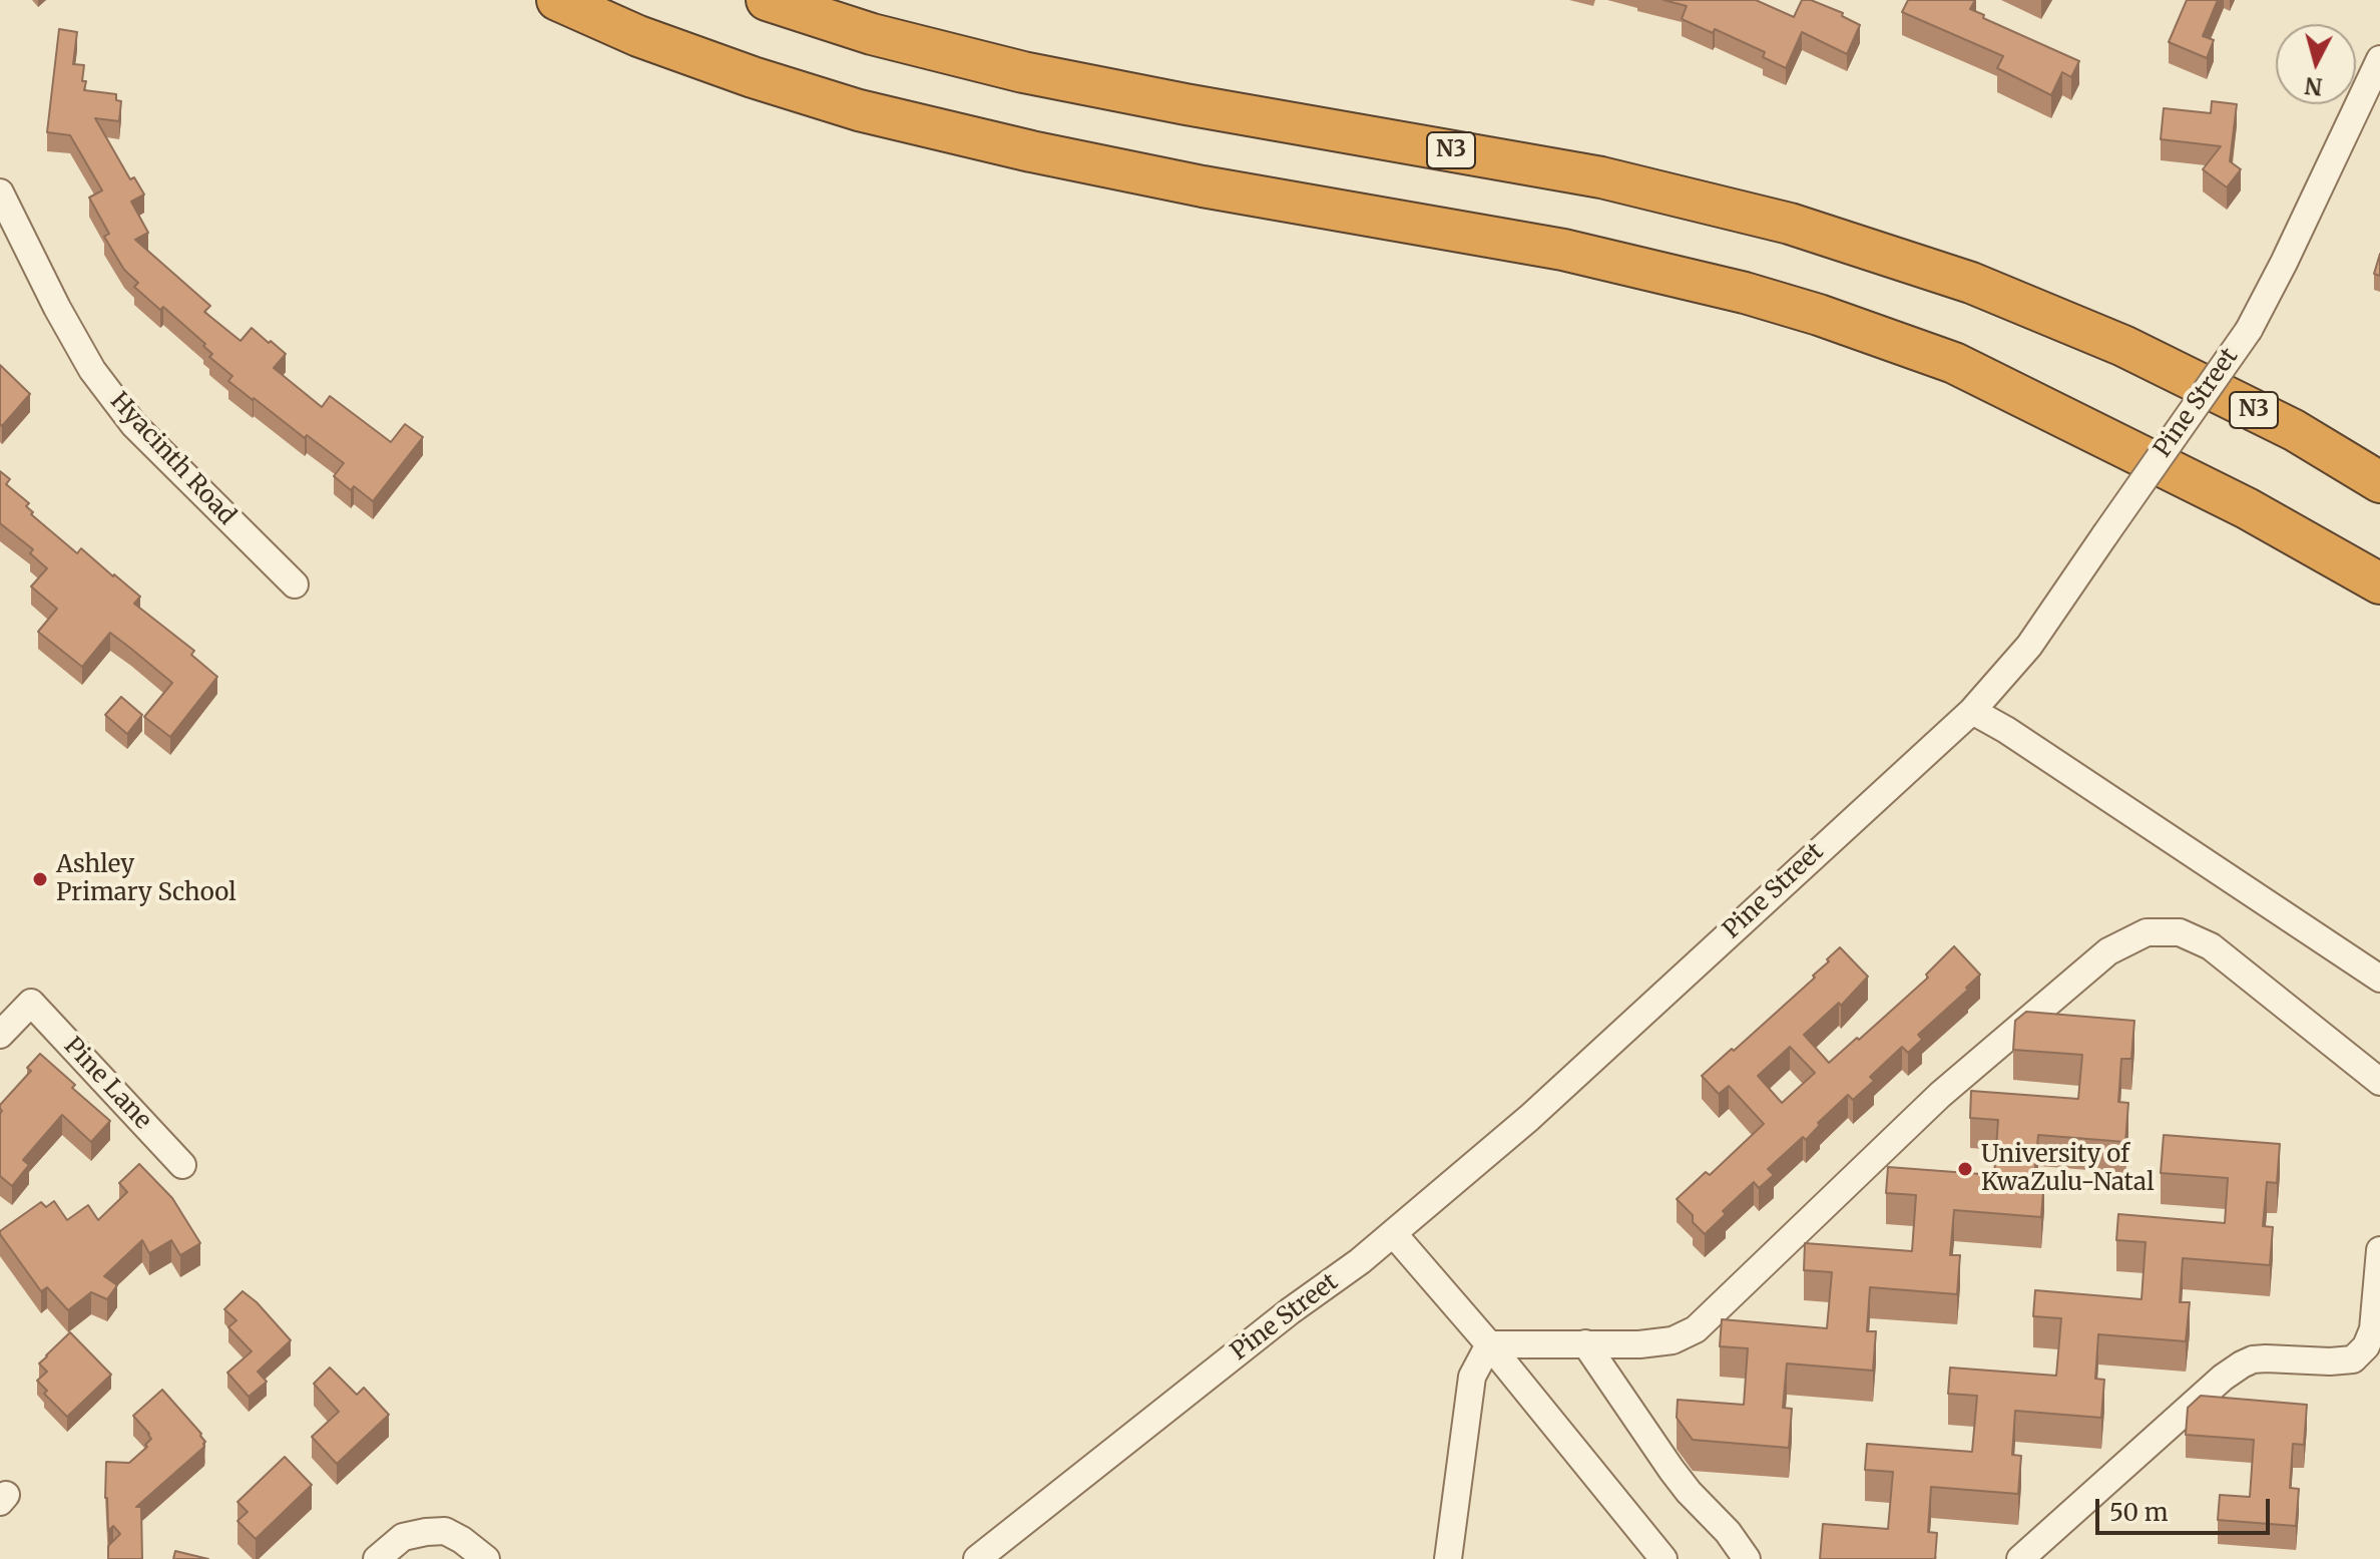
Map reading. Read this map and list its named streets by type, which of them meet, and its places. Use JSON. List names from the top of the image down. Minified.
{"streets":{"highway":["N3"],"street":["Pine Street","Hyacinth Road","Pine Lane"]},"places":["Ashley Primary School","University of KwaZulu-Natal"],"scale_bar":"50 m","north":"bottom"}
